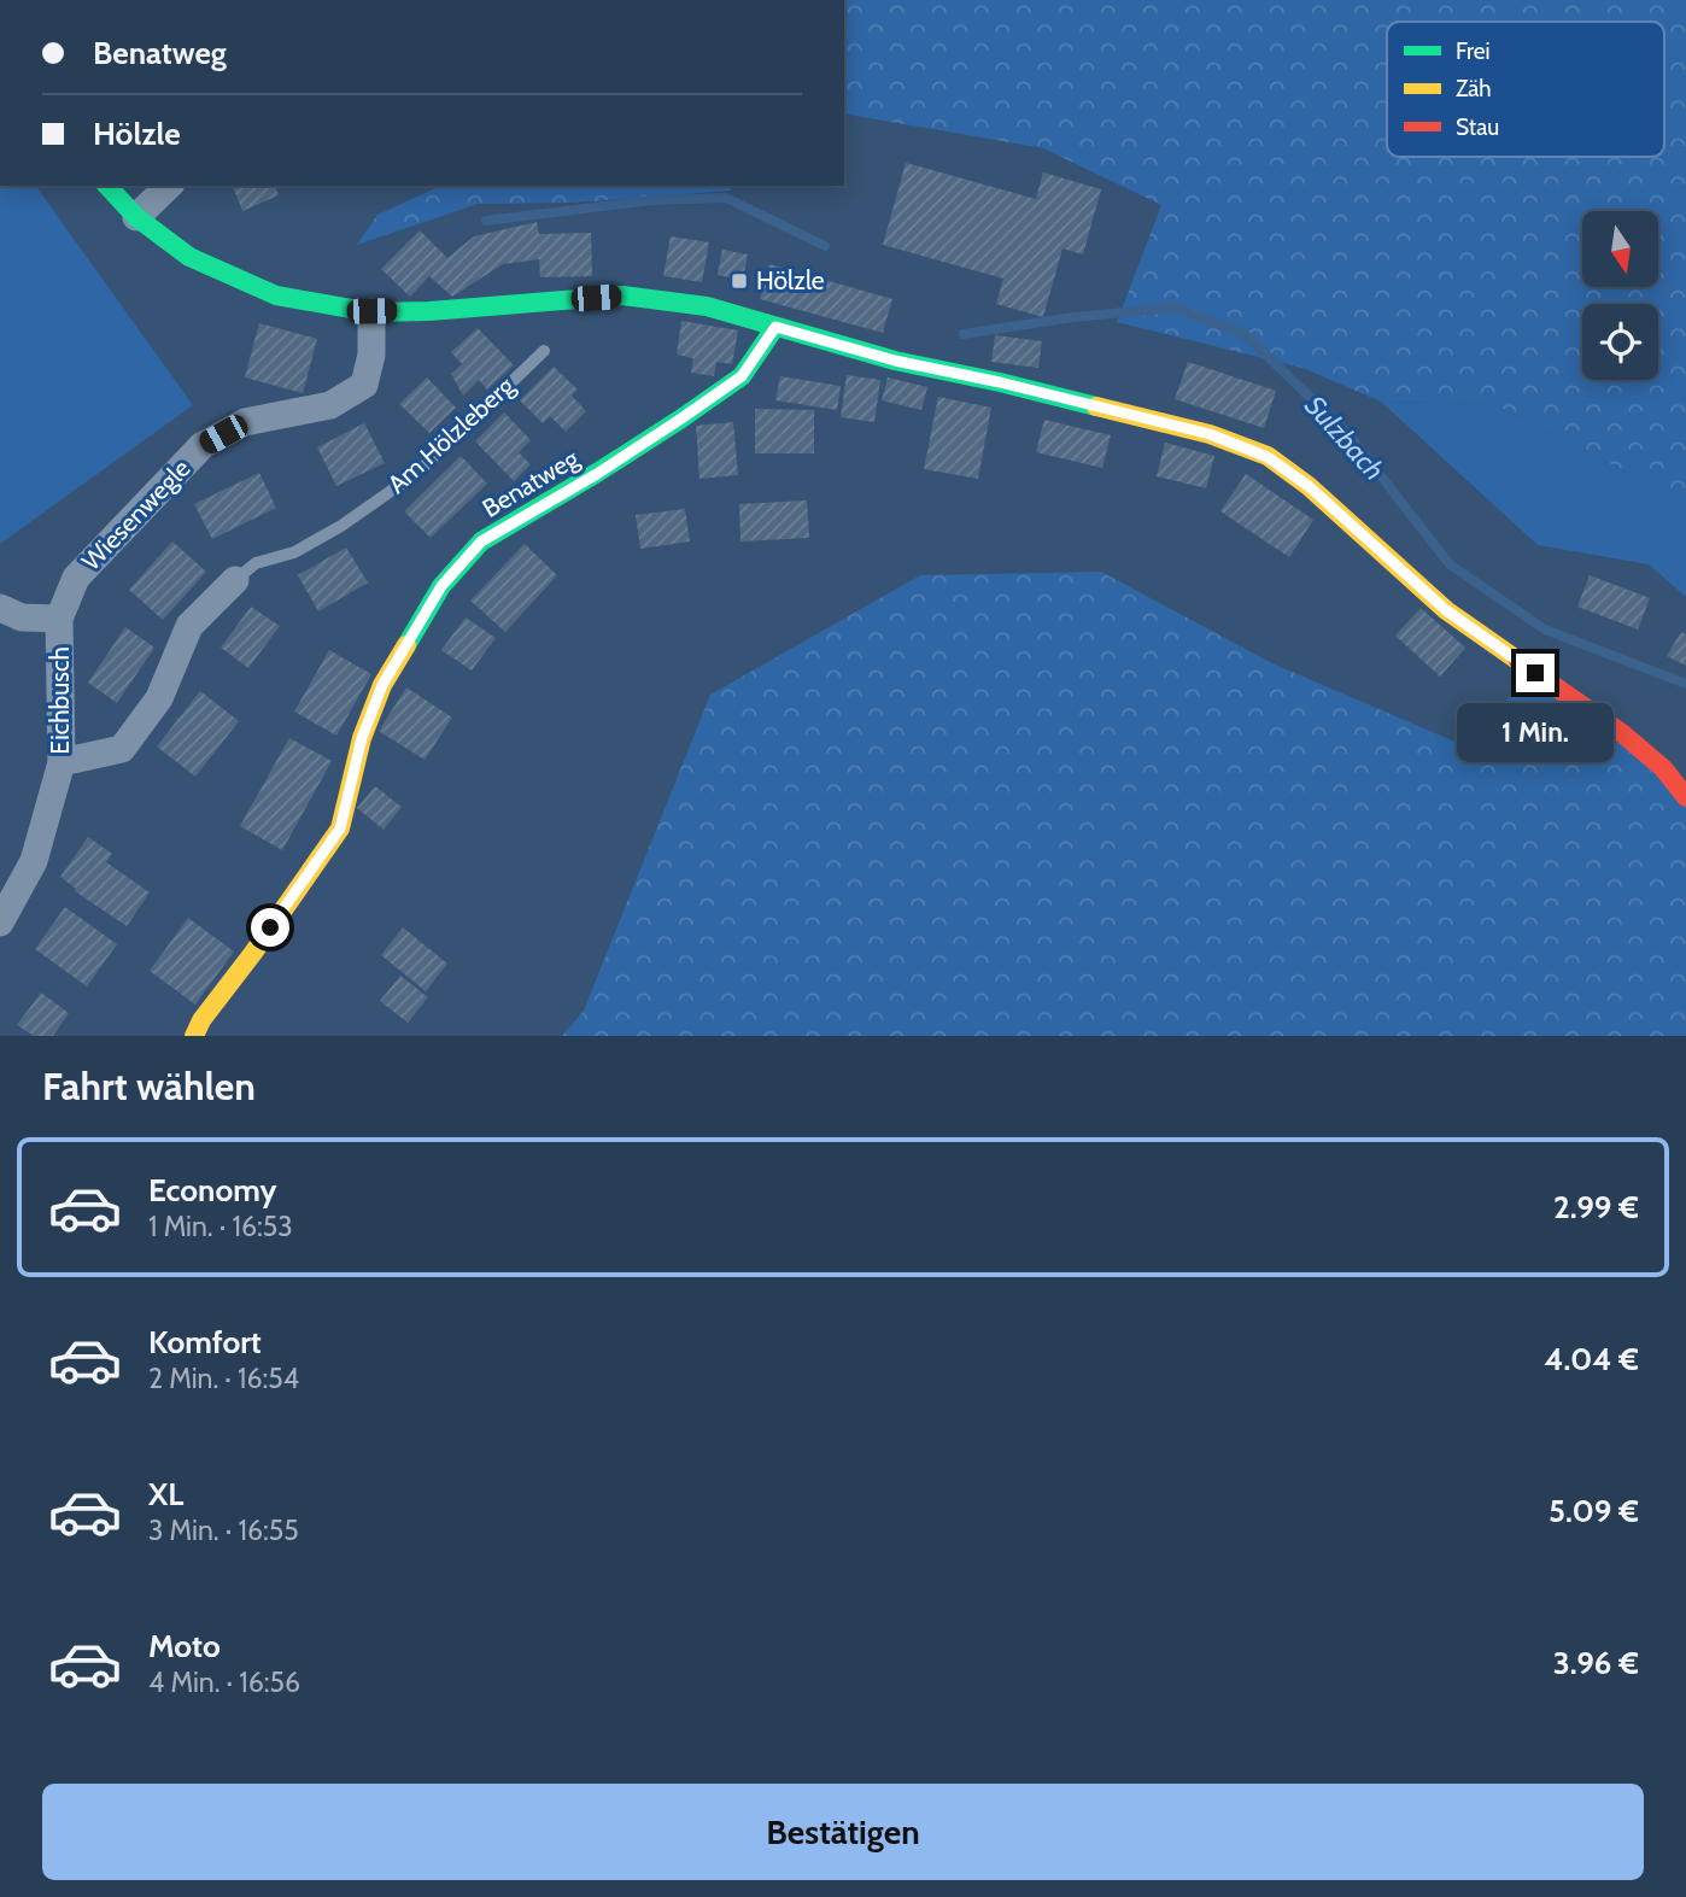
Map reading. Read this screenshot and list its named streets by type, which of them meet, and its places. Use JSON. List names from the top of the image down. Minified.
{"streets":{"street":["Am Hölzleberg","Benatweg","Wiesenwegle","Eichbusch"]},"crossings":[["Am Hölzleberg","Eichbusch"],["Wiesenwegle","Eichbusch"]],"water":["Sulzbach"],"places":{"transit":["Hölzle"]},"legend":["Frei","Zäh","Stau"],"north":"bottom","page":{"banner":["Benatweg","Hölzle"],"bubble":"1 Min.","heading":"Fahrt wählen","list":[{"name":"Economy","note":"1 Min. · 16:53","value":"2.99 €"},{"name":"Komfort","note":"2 Min. · 16:54","value":"4.04 €"},{"name":"XL","note":"3 Min. · 16:55","value":"5.09 €"},{"name":"Moto","note":"4 Min. · 16:56","value":"3.96 €"}],"buttons":"Bestätigen"}}
